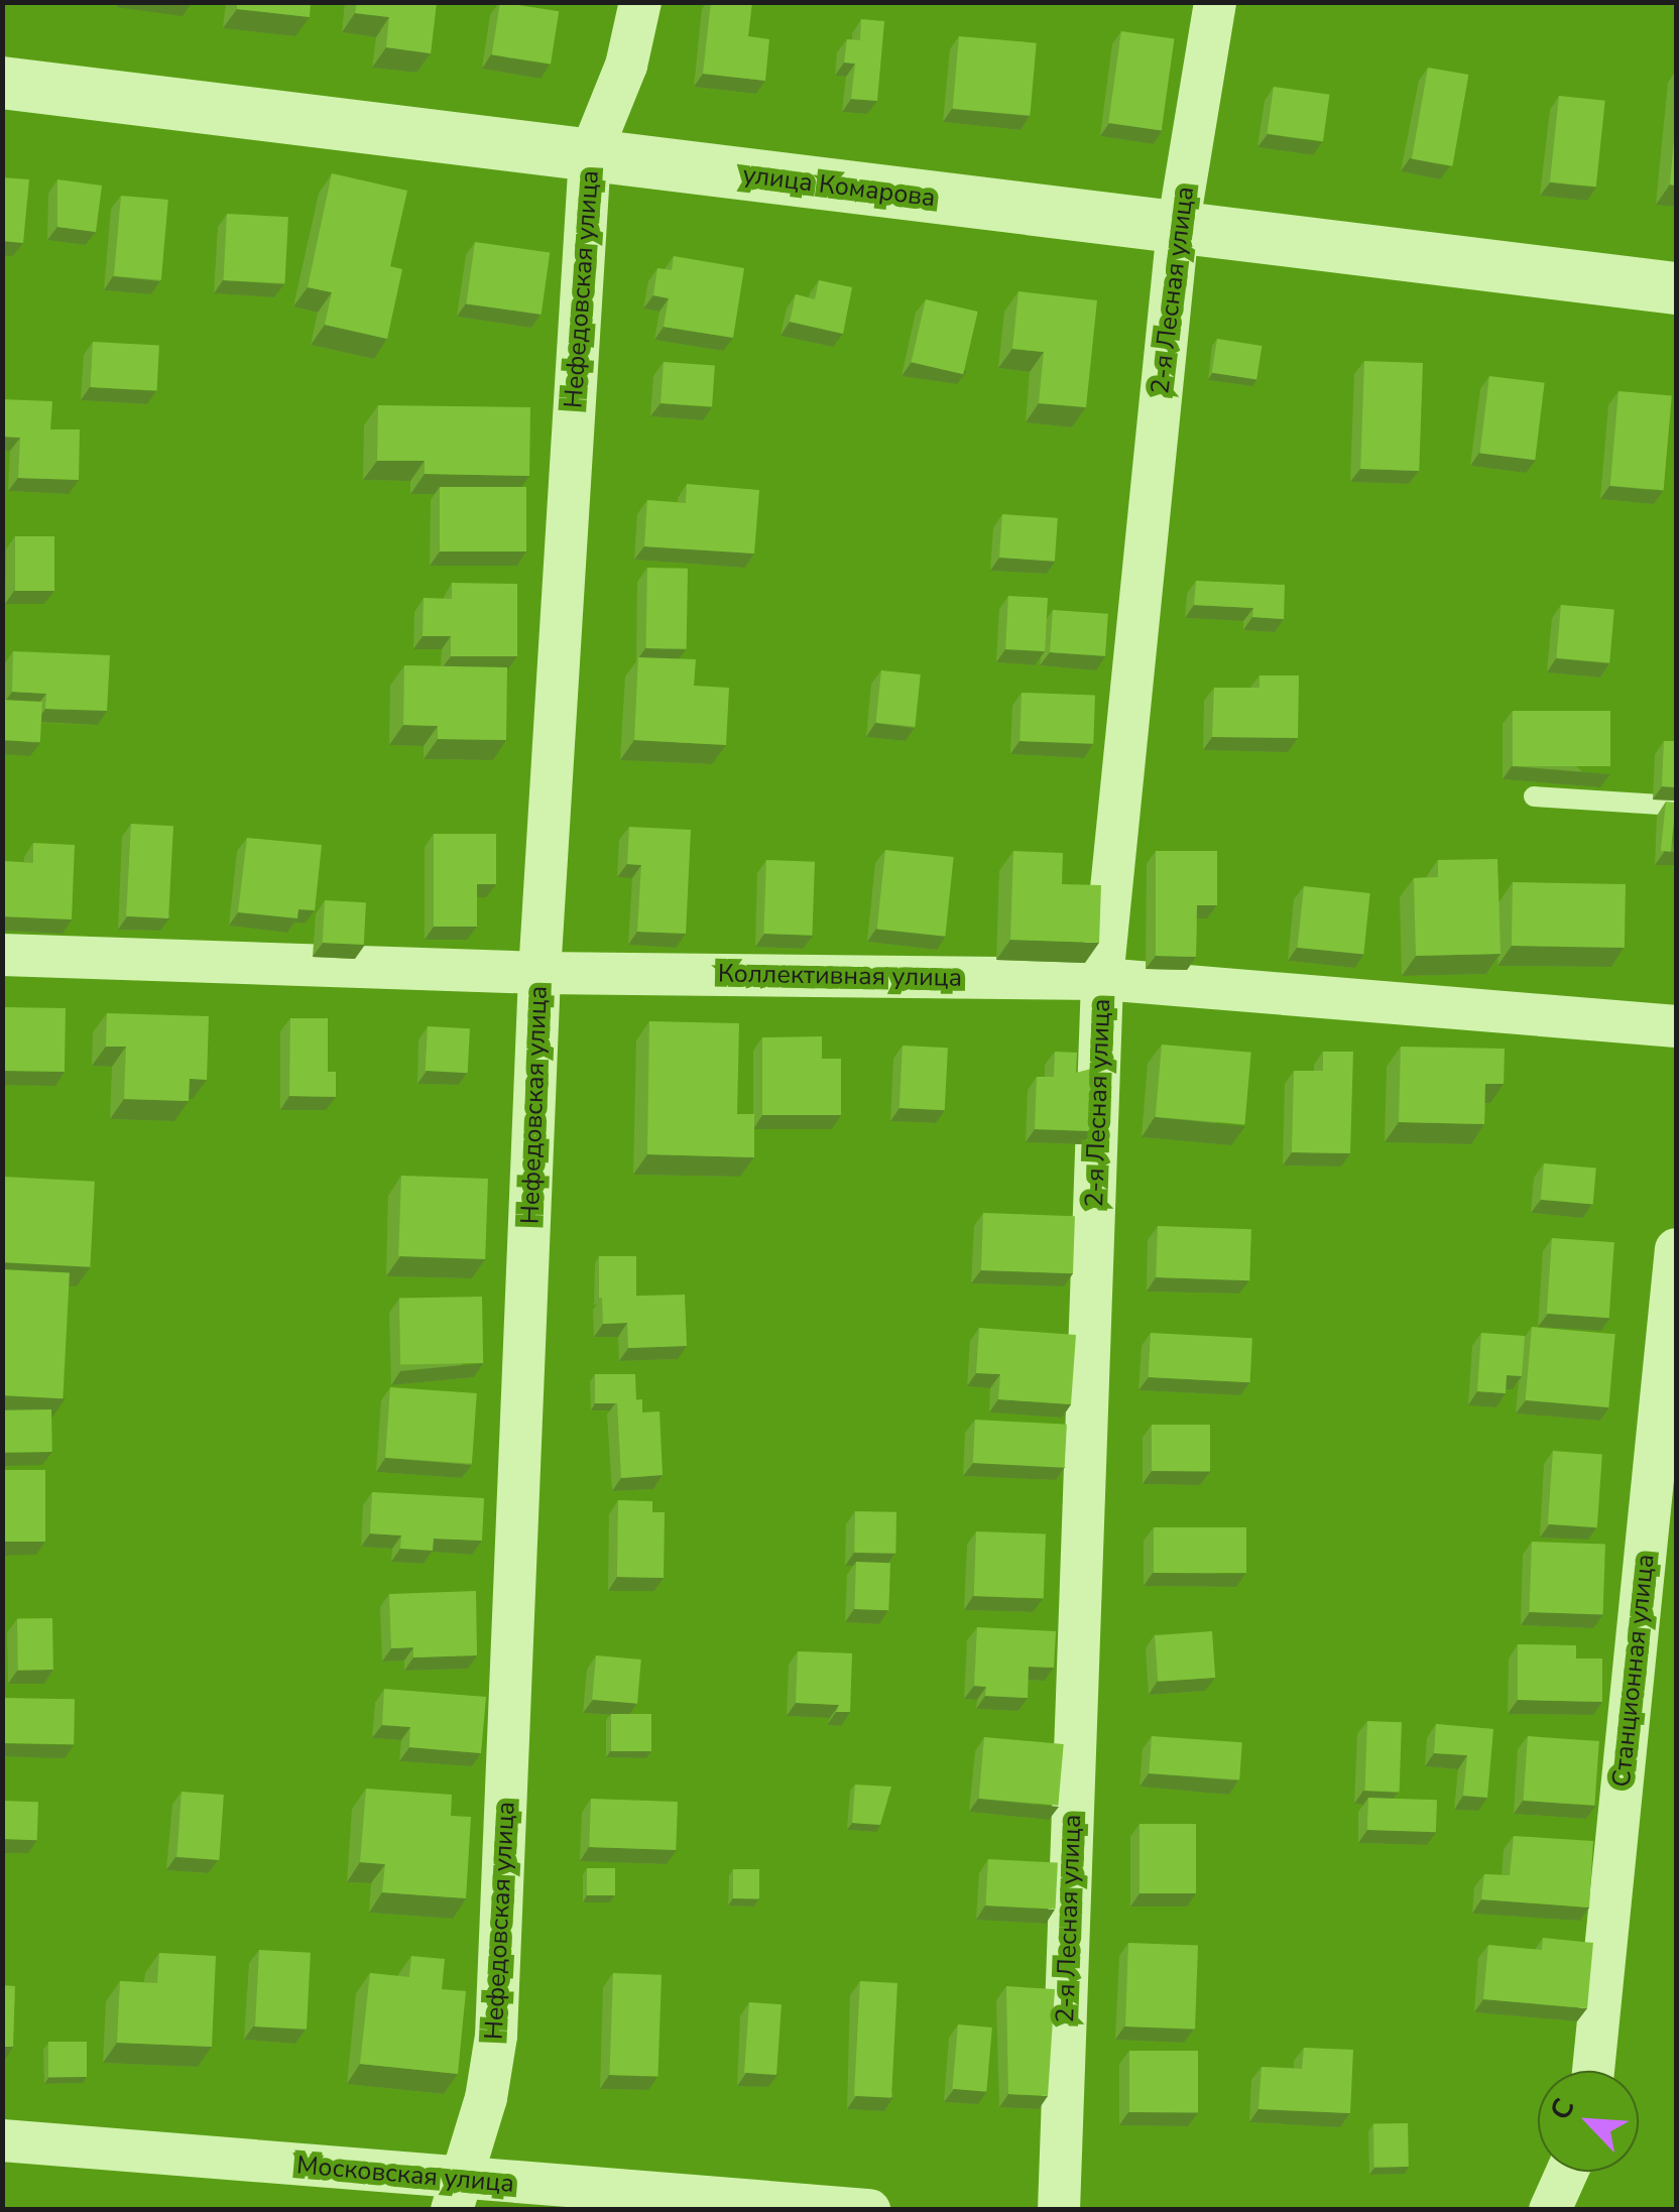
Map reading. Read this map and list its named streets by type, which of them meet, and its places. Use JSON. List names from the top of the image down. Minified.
{"streets":{"street":["улица Комарова","Нефедовская улица","2-я Лесная улица","Коллективная улица","Станционная улица","Московская улица"]},"crossings":[["улица Комарова","Нефедовская улица"],["улица Комарова","2-я Лесная улица"],["Нефедовская улица","Коллективная улица"],["Нефедовская улица","Московская улица"],["2-я Лесная улица","Коллективная улица"]],"north":"top left"}
